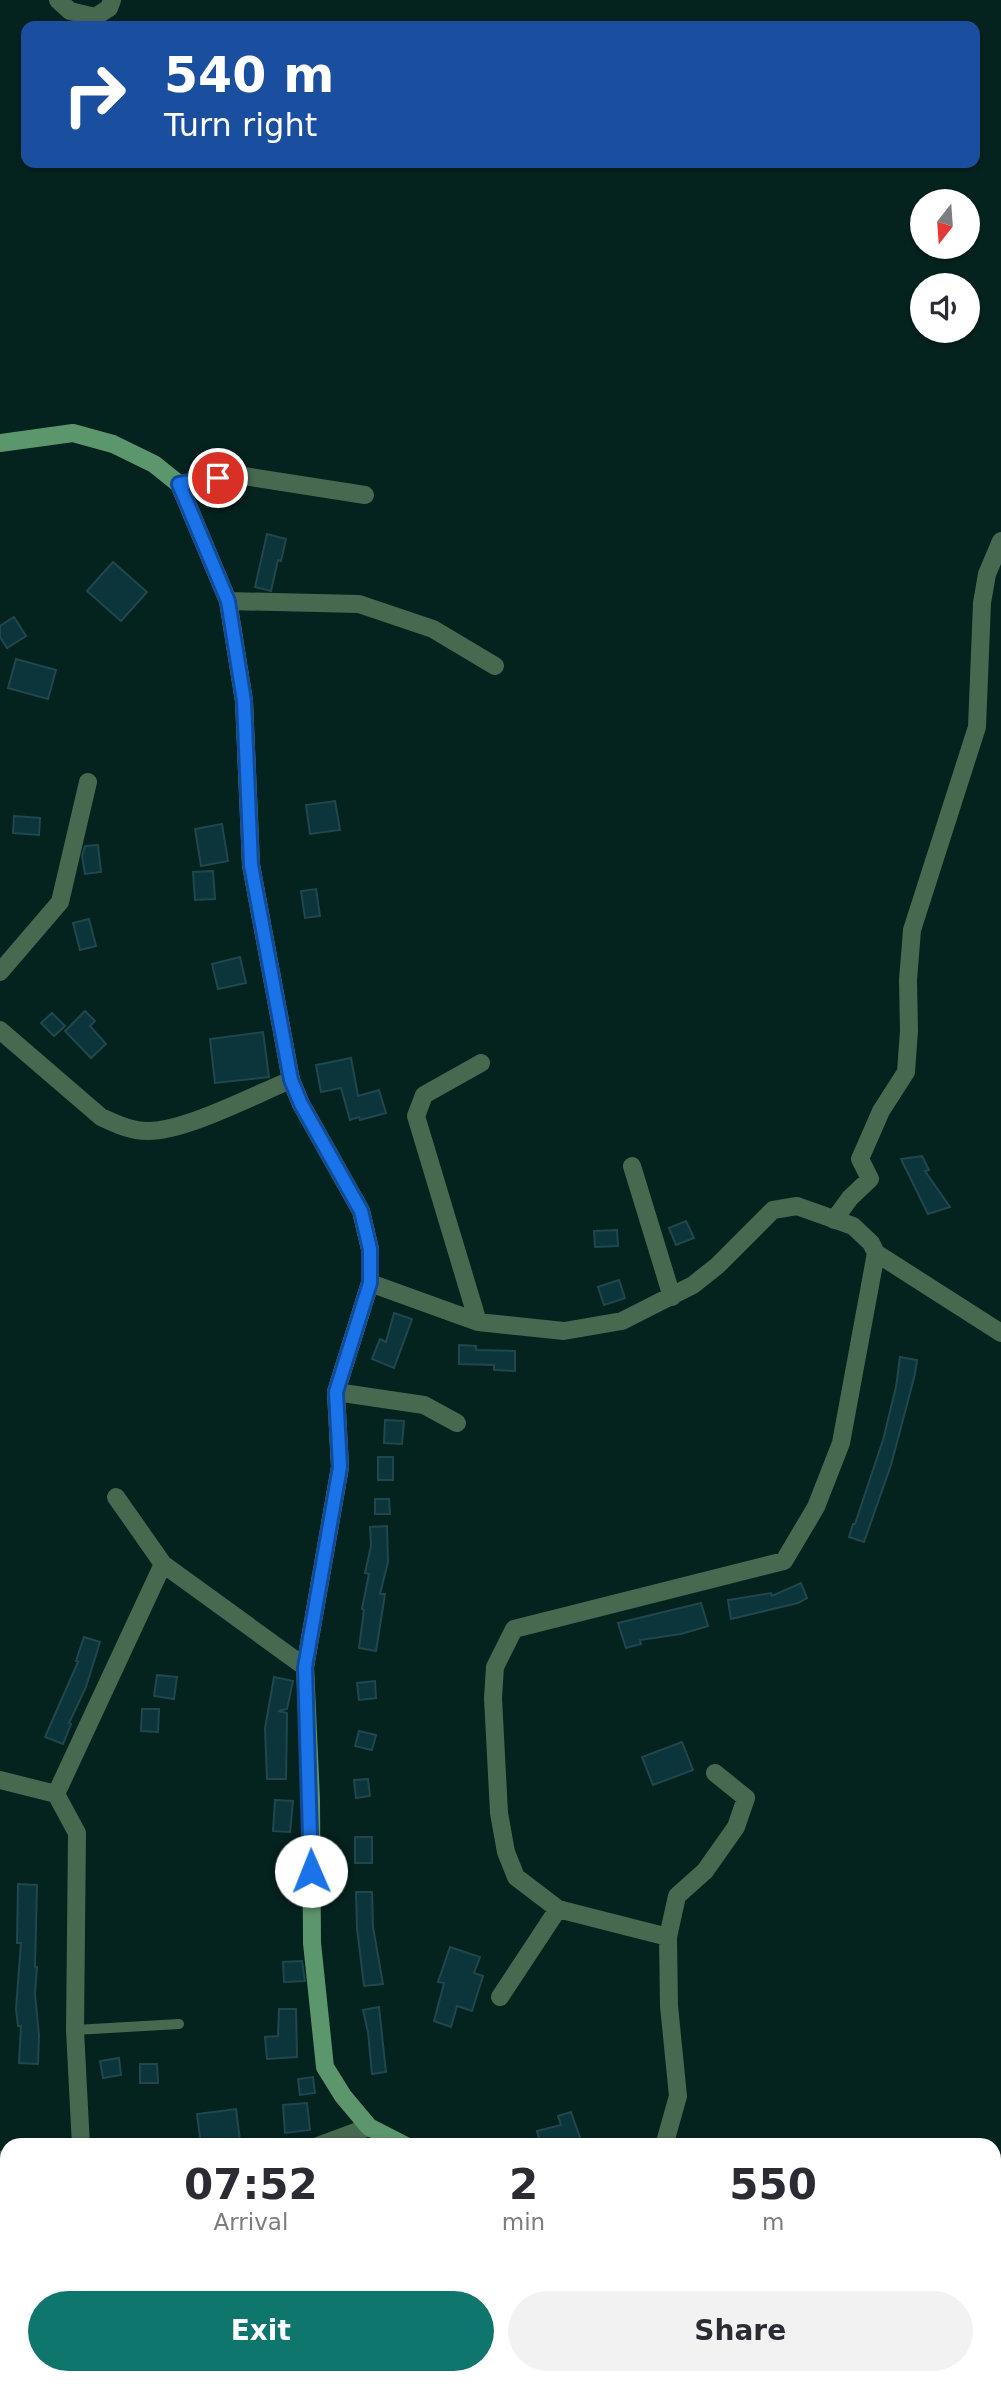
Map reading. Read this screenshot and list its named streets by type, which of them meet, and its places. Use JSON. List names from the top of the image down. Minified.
{"north":"bottom","page":{"turn":["540 m","Turn right"],"eta":["07:52","Arrival","2","min","550","m"],"buttons":["Exit","Share"]}}
